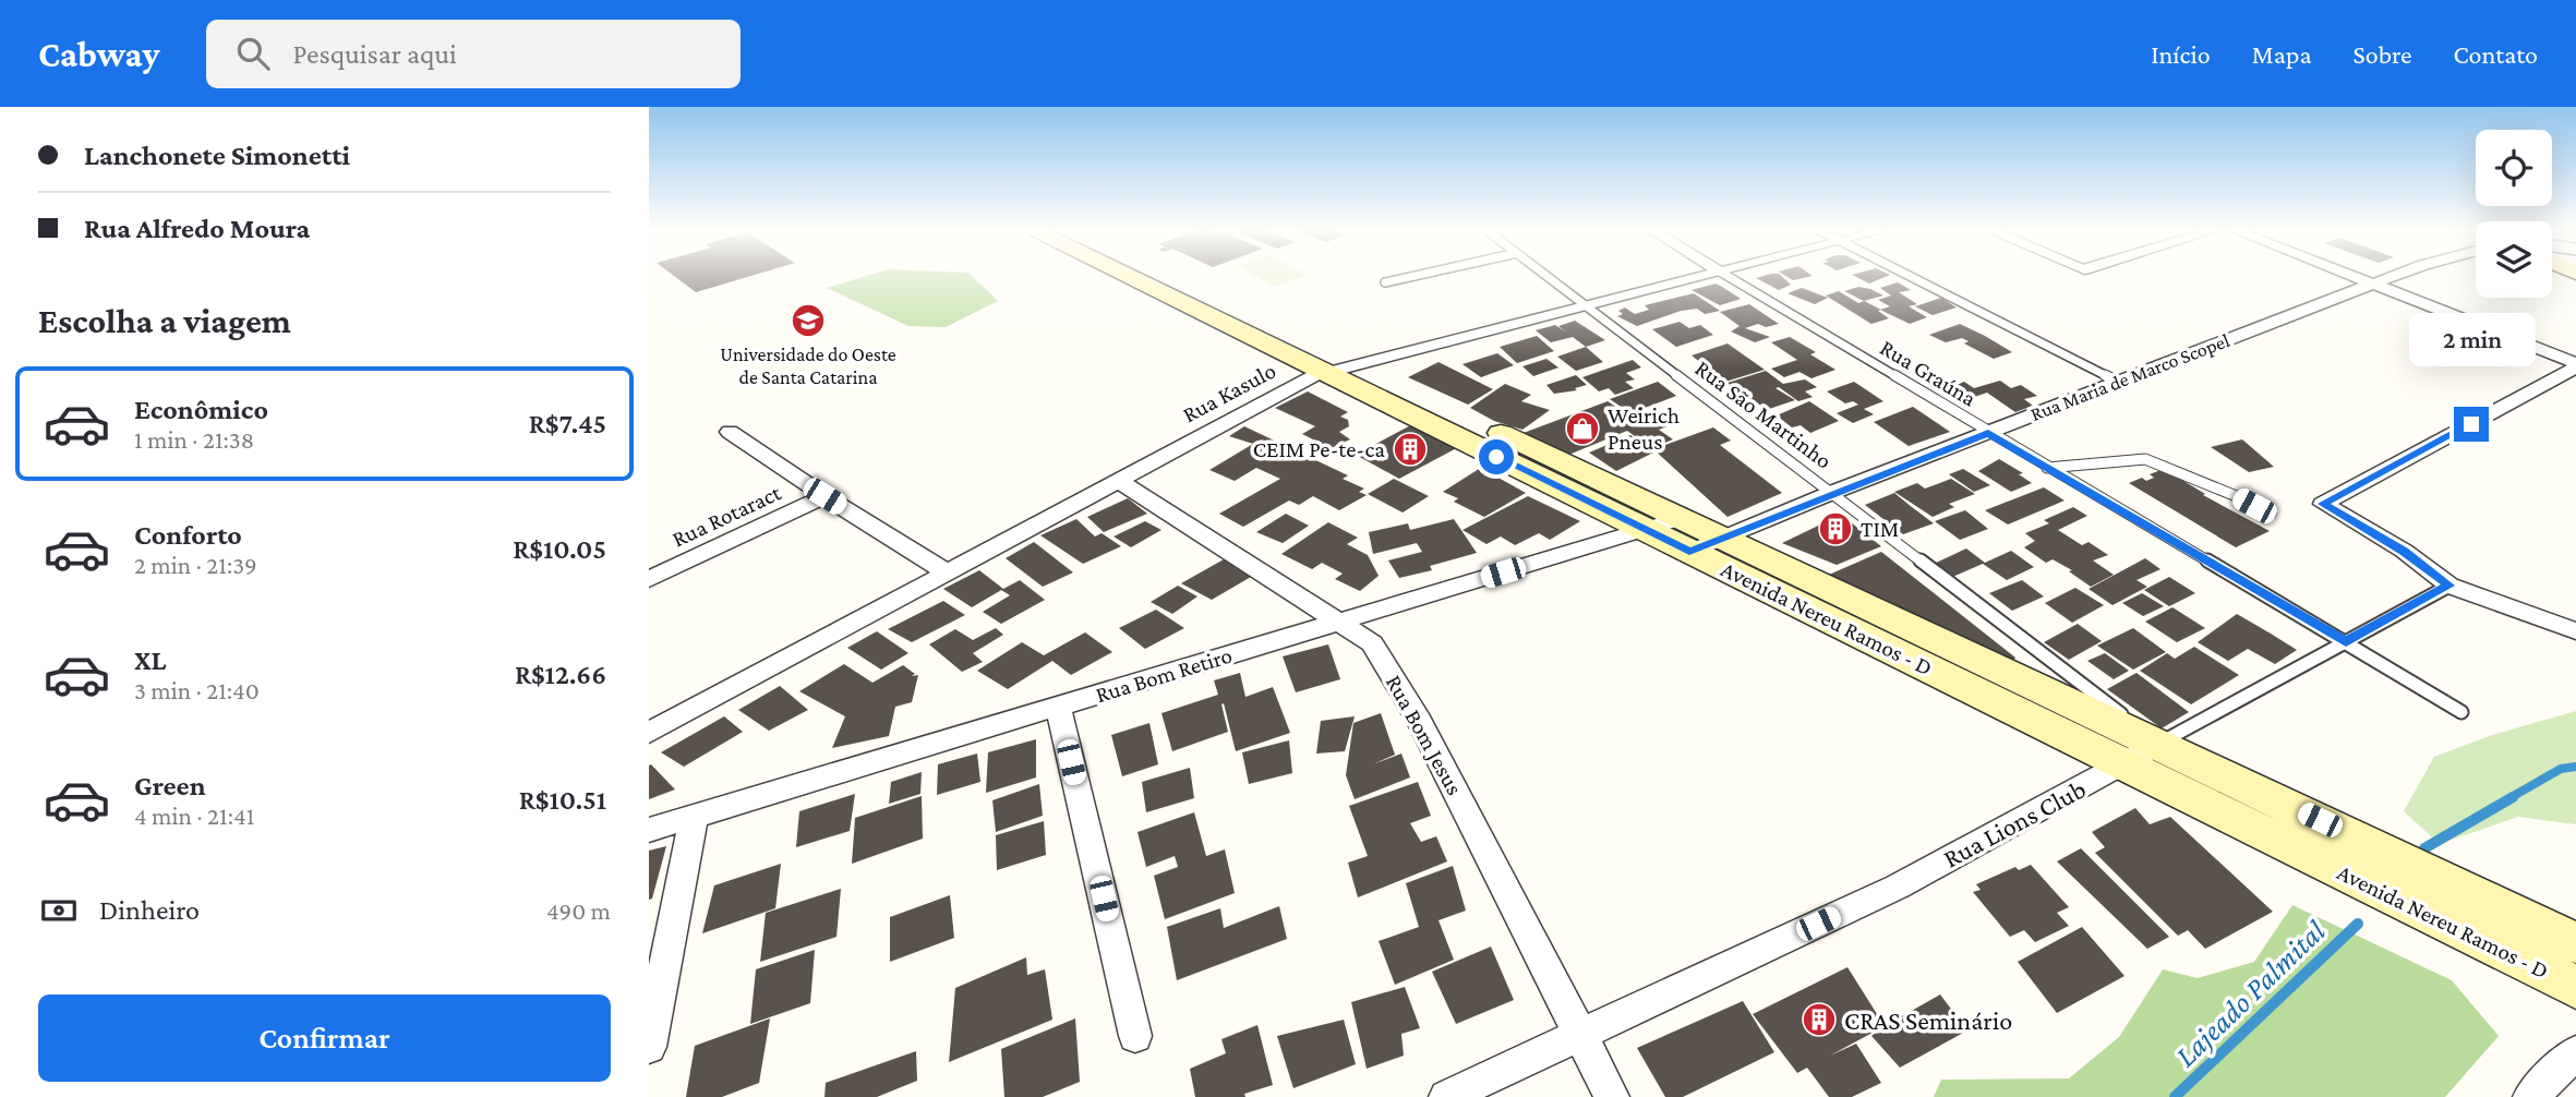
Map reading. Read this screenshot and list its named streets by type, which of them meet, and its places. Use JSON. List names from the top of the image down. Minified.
{"streets":{"street":["Rua Maria de Marco Scopel","Rua Kasulo","Rua Rotaract","Avenida Nereu Ramos - D","Rua Bom Retiro","Rua Bom Jesus","Rua Lions Club"],"lane":["Rua Graúna","Rua São Martinho"]},"crossings":[["Rua Graúna","Rua Maria de Marco Scopel"],["Rua Graúna","Rua Lions Club"],["Rua Maria de Marco Scopel","Rua São Martinho"],["Rua Maria de Marco Scopel","Avenida Nereu Ramos - D"],["Rua Maria de Marco Scopel","Rua Bom Retiro"],["Rua Kasulo","Rua São Martinho"],["Rua Kasulo","Avenida Nereu Ramos - D"],["Rua Kasulo","Rua Bom Jesus"],["Rua São Martinho","Avenida Nereu Ramos - D"],["Rua São Martinho","Rua Lions Club"],["Avenida Nereu Ramos - D","Rua Bom Retiro"],["Avenida Nereu Ramos - D","Rua Lions Club"],["Rua Bom Retiro","Rua Bom Jesus"],["Rua Bom Jesus","Rua Lions Club"]],"water":["Lajeado Palmital"],"places":{"school or university":["Universidade do Oeste de Santa Catarina"],"shop":["Weirich Pneus"],"building":["CEIM Pe-te-ca","TIM","CRAS Seminário"]},"page":{"header":"Cabway","search":"Pesquisar aqui","nav":["Início","Mapa","Sobre","Contato"],"banner":["Lanchonete Simonetti","Rua Alfredo Moura"],"heading":"Escolha a viagem","bubble":"2 min","list":[{"name":"Econômico","note":"1 min · 21:38","value":"R$7.45"},{"name":"Conforto","note":"2 min · 21:39","value":"R$10.05"},{"name":"XL","note":"3 min · 21:40","value":"R$12.66"},{"name":"Green","note":"4 min · 21:41","value":"R$10.51"}],"pay":["Dinheiro","490 m"],"buttons":"Confirmar"}}
